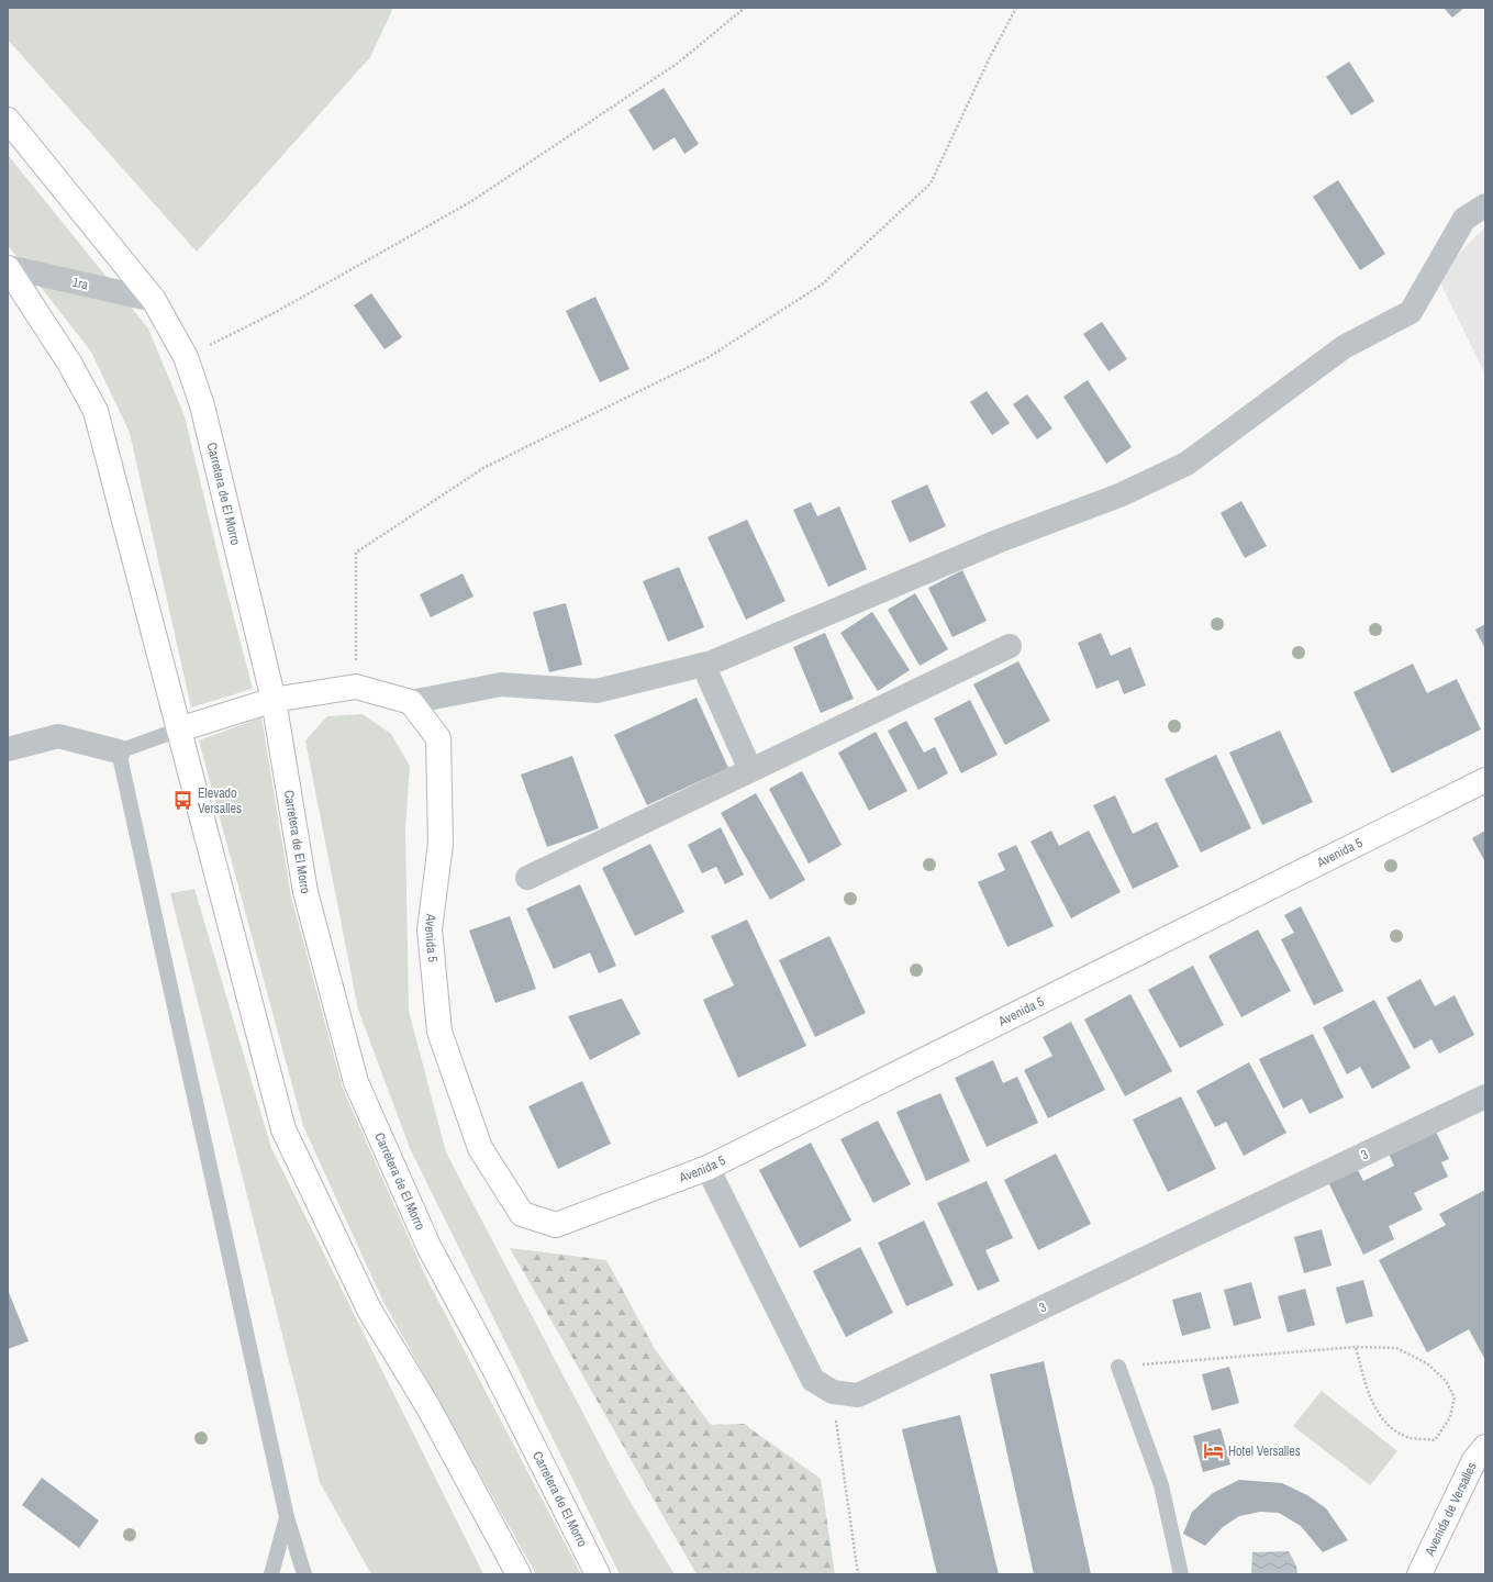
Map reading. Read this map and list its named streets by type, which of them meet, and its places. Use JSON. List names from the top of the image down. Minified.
{"streets":{"main road":["Carretera de El Morro","Avenida 5","Avenida de Versalles"],"street":["1ra","3"]},"crossings":[["1ra","Carretera de El Morro"],["Avenida 5","3"]],"places":{"bus stop":["Elevado Versalles"],"hotel":["Hotel Versalles"]}}
